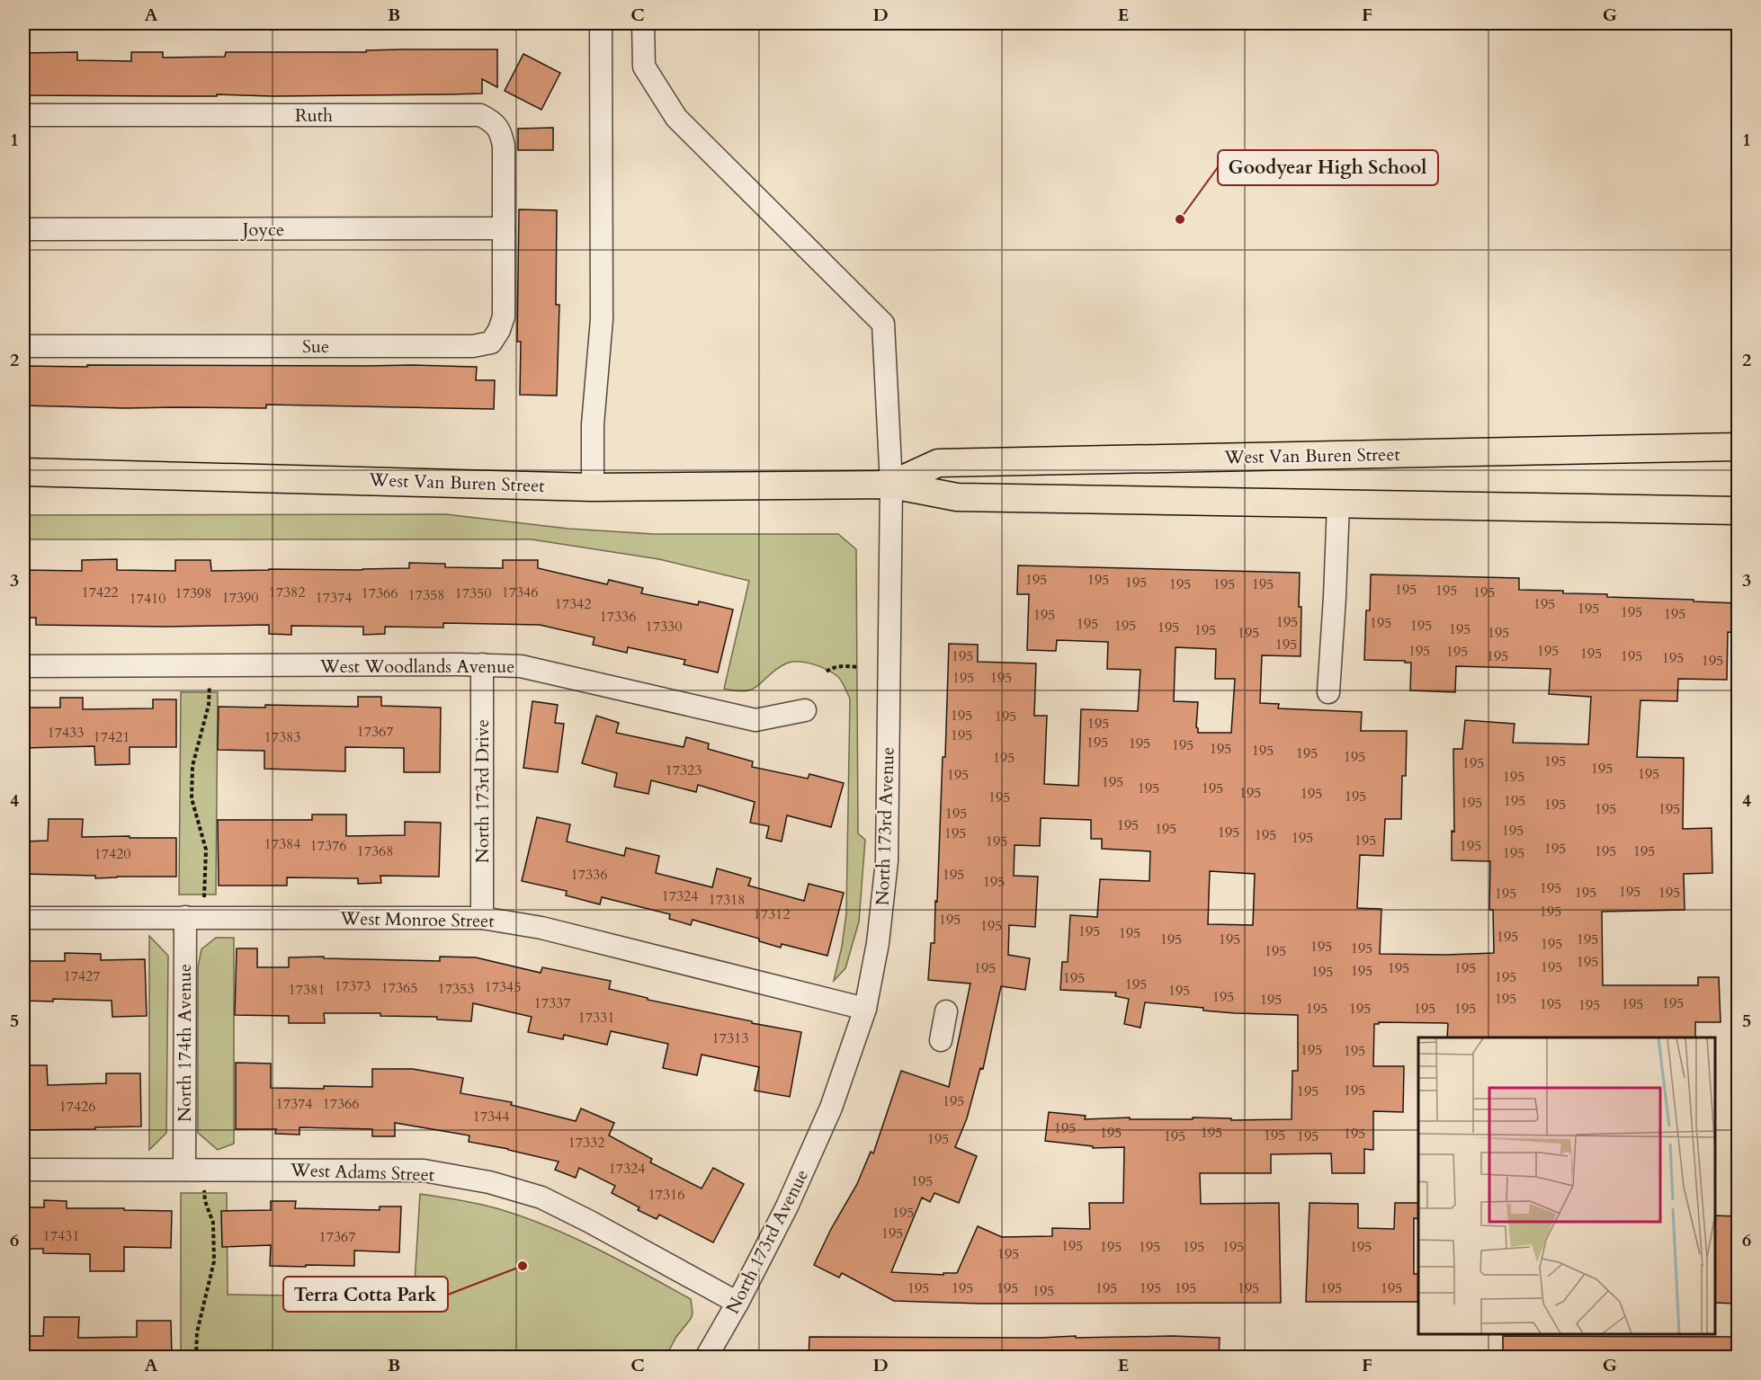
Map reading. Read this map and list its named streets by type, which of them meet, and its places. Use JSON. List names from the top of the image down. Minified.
{"streets":{"main road":["West Van Buren Street"],"street":["Ruth","Joyce","Sue","West Woodlands Avenue","North 173rd Drive","North 173rd Avenue","West Monroe Street","North 174th Avenue","West Adams Street"]},"crossings":[["Ruth","Joyce"],["Ruth","Sue"],["Joyce","Sue"],["West Van Buren Street","North 173rd Avenue"],["West Woodlands Avenue","North 173rd Drive"],["North 173rd Drive","West Monroe Street"],["North 173rd Avenue","West Monroe Street"],["North 173rd Avenue","West Adams Street"],["West Monroe Street","North 174th Avenue"],["North 174th Avenue","West Adams Street"]],"places":["Goodyear High School","Terra Cotta Park"],"house_numbers":["195","195","195","195","195","195","195","195","17422","17382","17346","195","17398","17366","17350","17358","17390","17374","17410","17342","195","195","195","195","195","17336","195","195","195","195","195","17330","195","195","195","195","195","195","195","195","195","195","195","195","195","195","195","195","195","195","195","195","17367","17433","195","17421","17383","195","195","195","195","195","195","195","195","195","195","195","17323","195","195","195","195","195","195","195","195","195","195","195","195","195","195","195","195","195","195","195","195","195","195","195","195","195","17384","17376","195","195","17368","195","195","195","17420","17336","195","195","195","195","195","195","195","17324","17318","195","17312","195","195","195","195","195","195","195","195","195","195","195","195","195","195","195","195","195","195","195","17427","195","195","195","17373","17345","17365","17353","17381","195","195","195","195","17337","195","195","195","195","195","195","195","195","17331","17313","195","195","195","195","195","17374","17366","17426","17344","195","195","195","195","195","195","195","195","17332","17324","195","17316","195","195","17431","17367","195","195","195","195","195","195","195","195","195","195","195","195","195","195","195","195","195"],"grid":{"columns":["A","B","C","D","E","F","G"],"rows":["1","2","3","4","5","6"]}}
